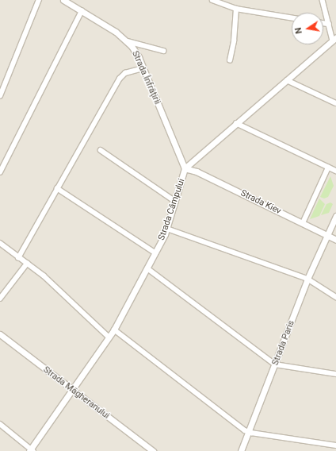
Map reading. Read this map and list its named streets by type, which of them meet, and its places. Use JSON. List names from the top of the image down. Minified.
{"streets":{"street":["Strada Înfrățirii","Strada Kiev","Strada Câmpului","Strada Paris","Strada Măgheranului"]},"crossings":[["Strada Înfrățirii","Strada Kiev"],["Strada Înfrățirii","Strada Câmpului"],["Strada Kiev","Strada Câmpului"],["Strada Kiev","Strada Paris"],["Strada Câmpului","Strada Măgheranului"]],"north":"left"}
